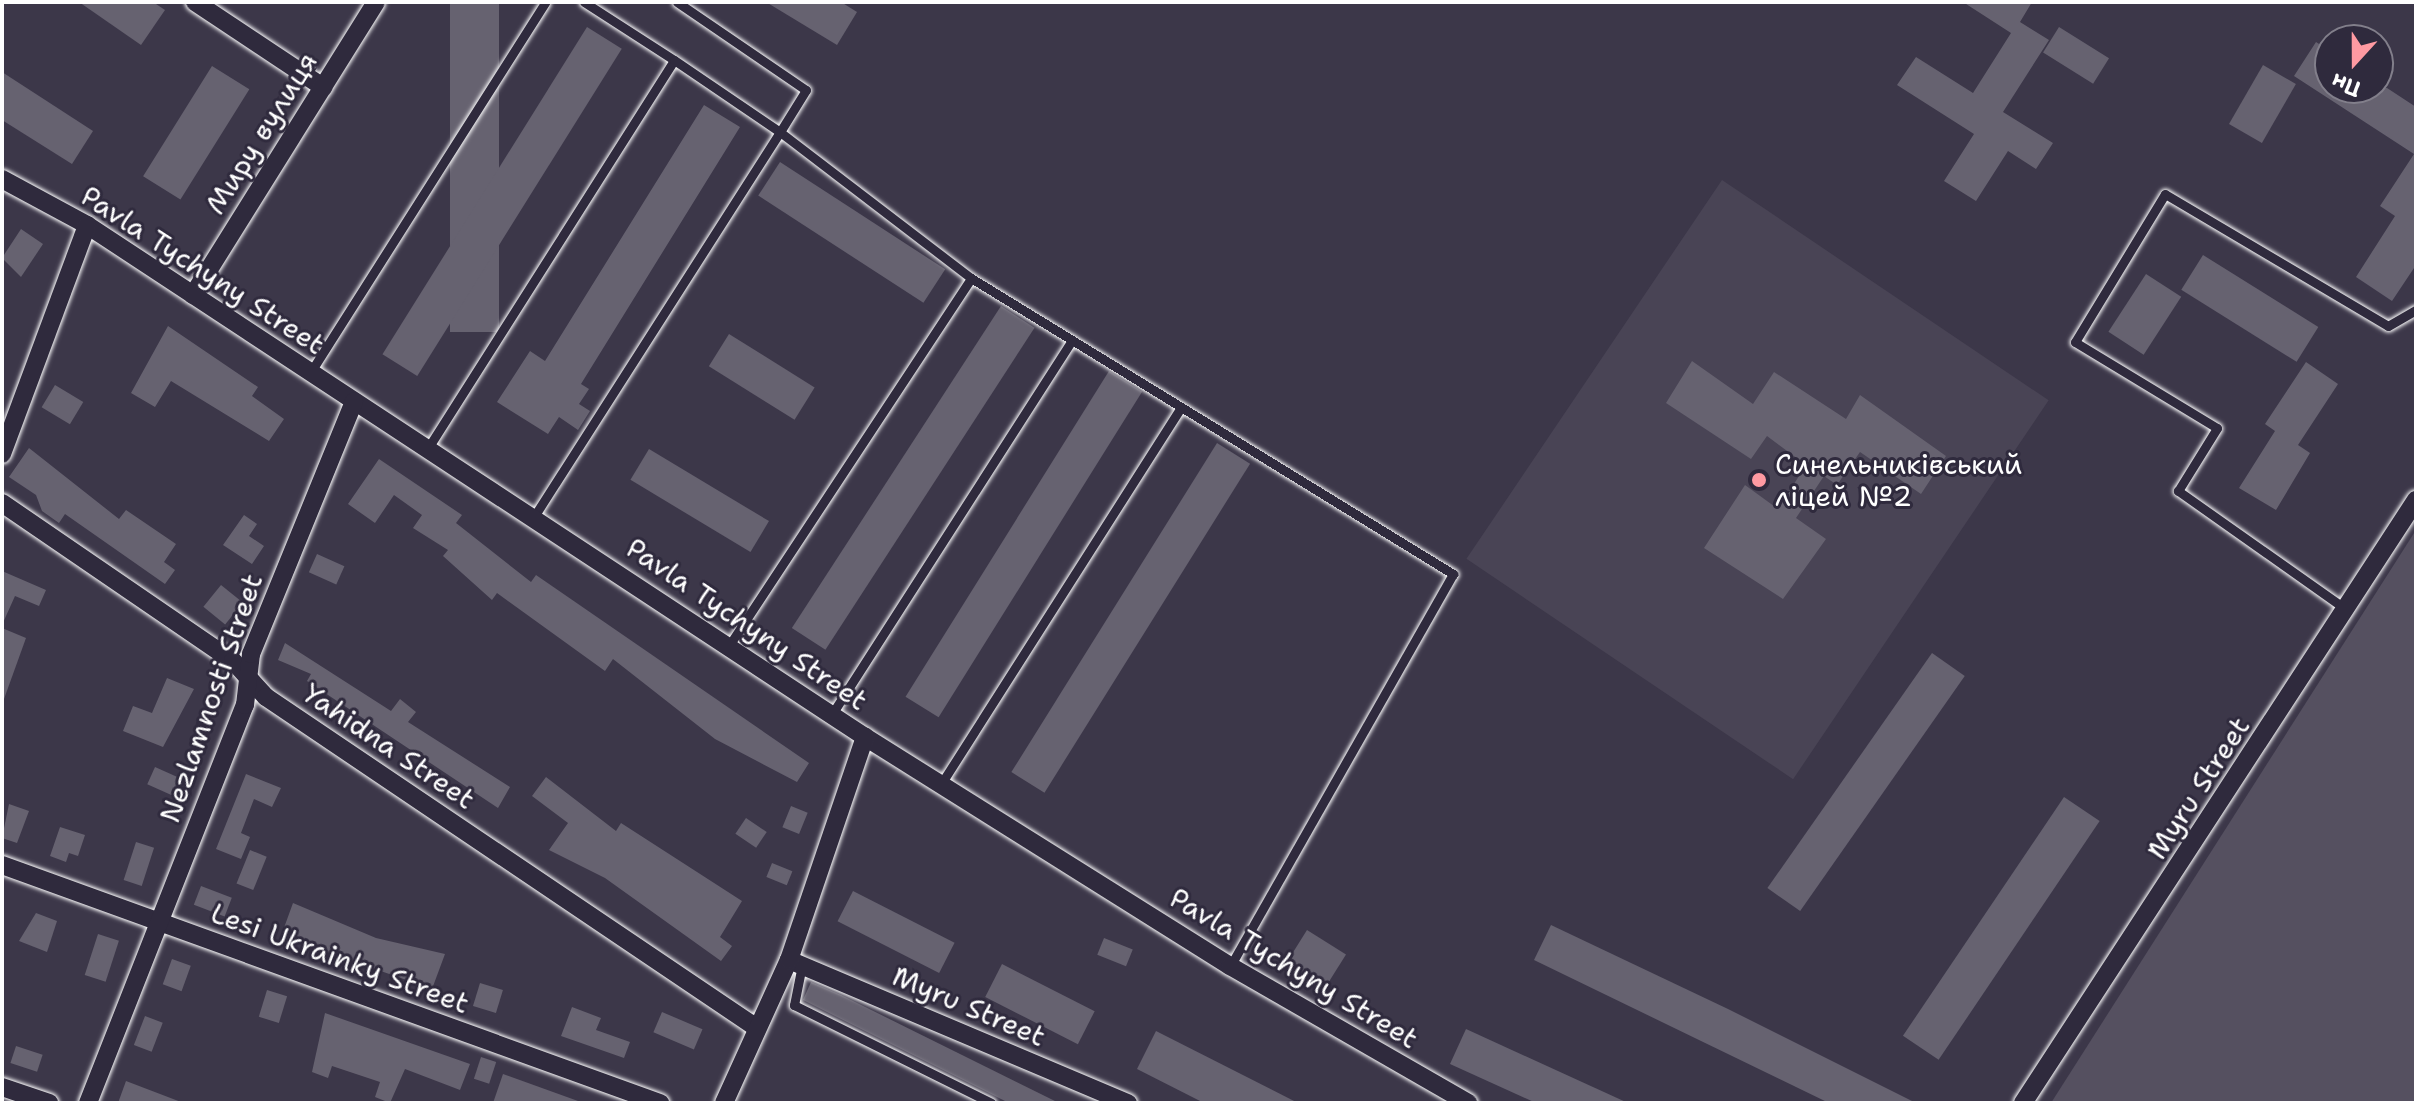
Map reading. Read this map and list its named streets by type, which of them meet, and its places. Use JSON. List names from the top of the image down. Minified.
{"streets":{"street":["Миру вулиця","Pavla Tychyny Street","Nezlamnosti Street","Yahidna Street","Myru Street","Lesi Ukrainky Street"]},"crossings":[["Миру вулиця","Pavla Tychyny Street"],["Pavla Tychyny Street","Nezlamnosti Street"],["Nezlamnosti Street","Yahidna Street"],["Nezlamnosti Street","Lesi Ukrainky Street"]],"places":["Синельниківський ліцей №2"],"north":"bottom"}
